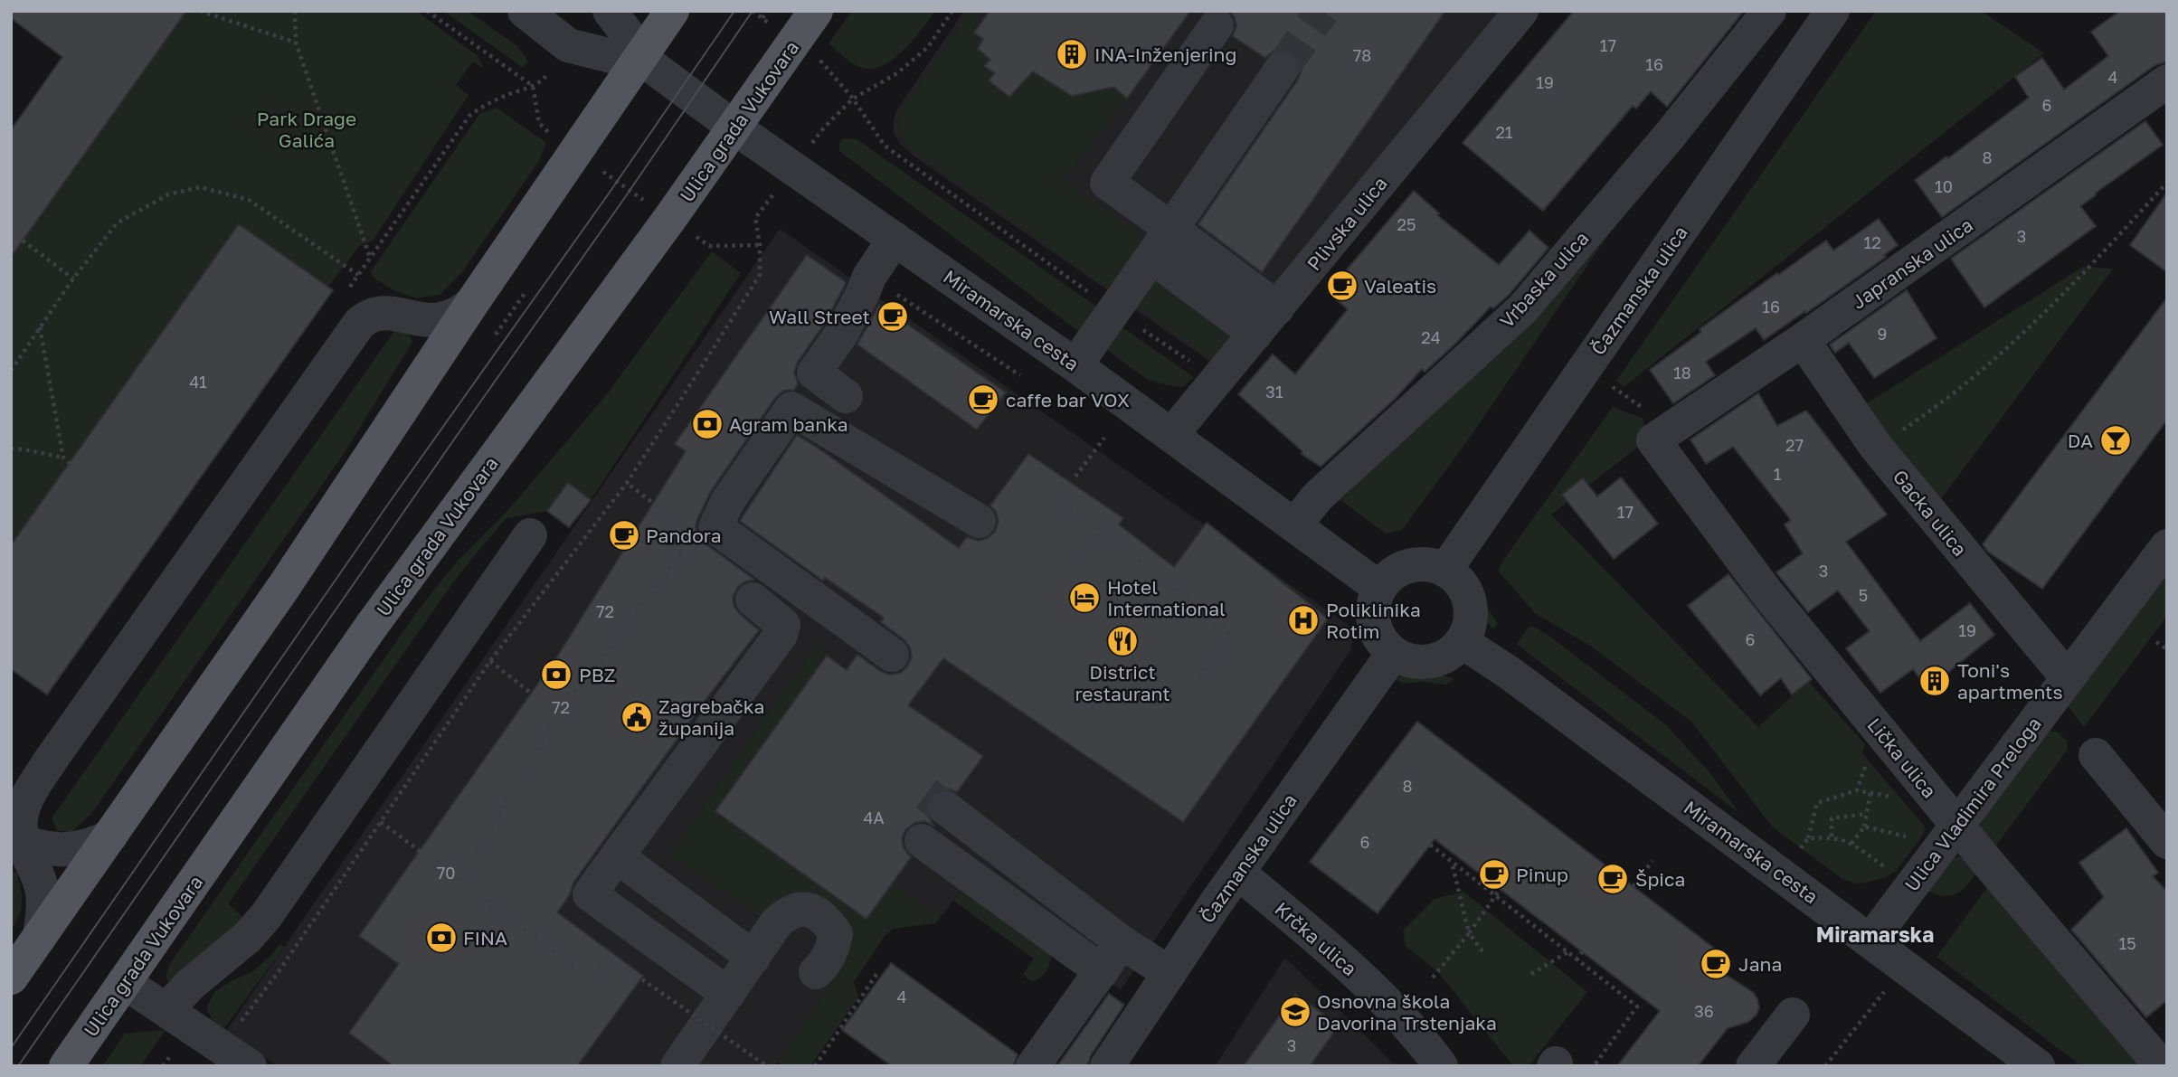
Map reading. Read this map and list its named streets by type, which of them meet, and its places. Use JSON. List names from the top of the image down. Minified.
{"streets":{"main road":["Ulica grada Vukovara"],"street":["Plivska ulica","Japranska ulica","Vrbaska ulica","Čazmanska ulica","Miramarska cesta","Gacka ulica","Lička ulica","Ulica Vladimira Preloga","Krčka ulica"]},"crossings":[["Ulica grada Vukovara","Miramarska cesta"],["Plivska ulica","Miramarska cesta"],["Japranska ulica","Gacka ulica"],["Japranska ulica","Lička ulica"],["Vrbaska ulica","Miramarska cesta"],["Čazmanska ulica","Miramarska cesta"],["Čazmanska ulica","Krčka ulica"],["Miramarska cesta","Ulica Vladimira Preloga"],["Gacka ulica","Ulica Vladimira Preloga"],["Lička ulica","Ulica Vladimira Preloga"]],"districts":["Miramarska"],"parks":["Park Drage Galića"],"places":{"building":["INA-Inženjering","Toni's apartments"],"cafe":["Valeatis","Wall Street","caffe bar VOX","Pandora","Pinup","Špica","Jana"],"bank":["Agram banka","PBZ","FINA"],"bar":["DA"],"hotel":["Hotel International"],"hospital":["Poliklinika Rotim"],"restaurant":["District restaurant"],"public building":["Zagrebačka županija"],"school or university":["Osnovna škola Davorina Trstenjaka"]},"house_numbers":["17","78","16","4","19","6","21","8","10","25","3","12","16","9","24","18","41","31","27","1","17","3","5","72","19","6","72","8","4A","6","70","15","4","36","3"]}
